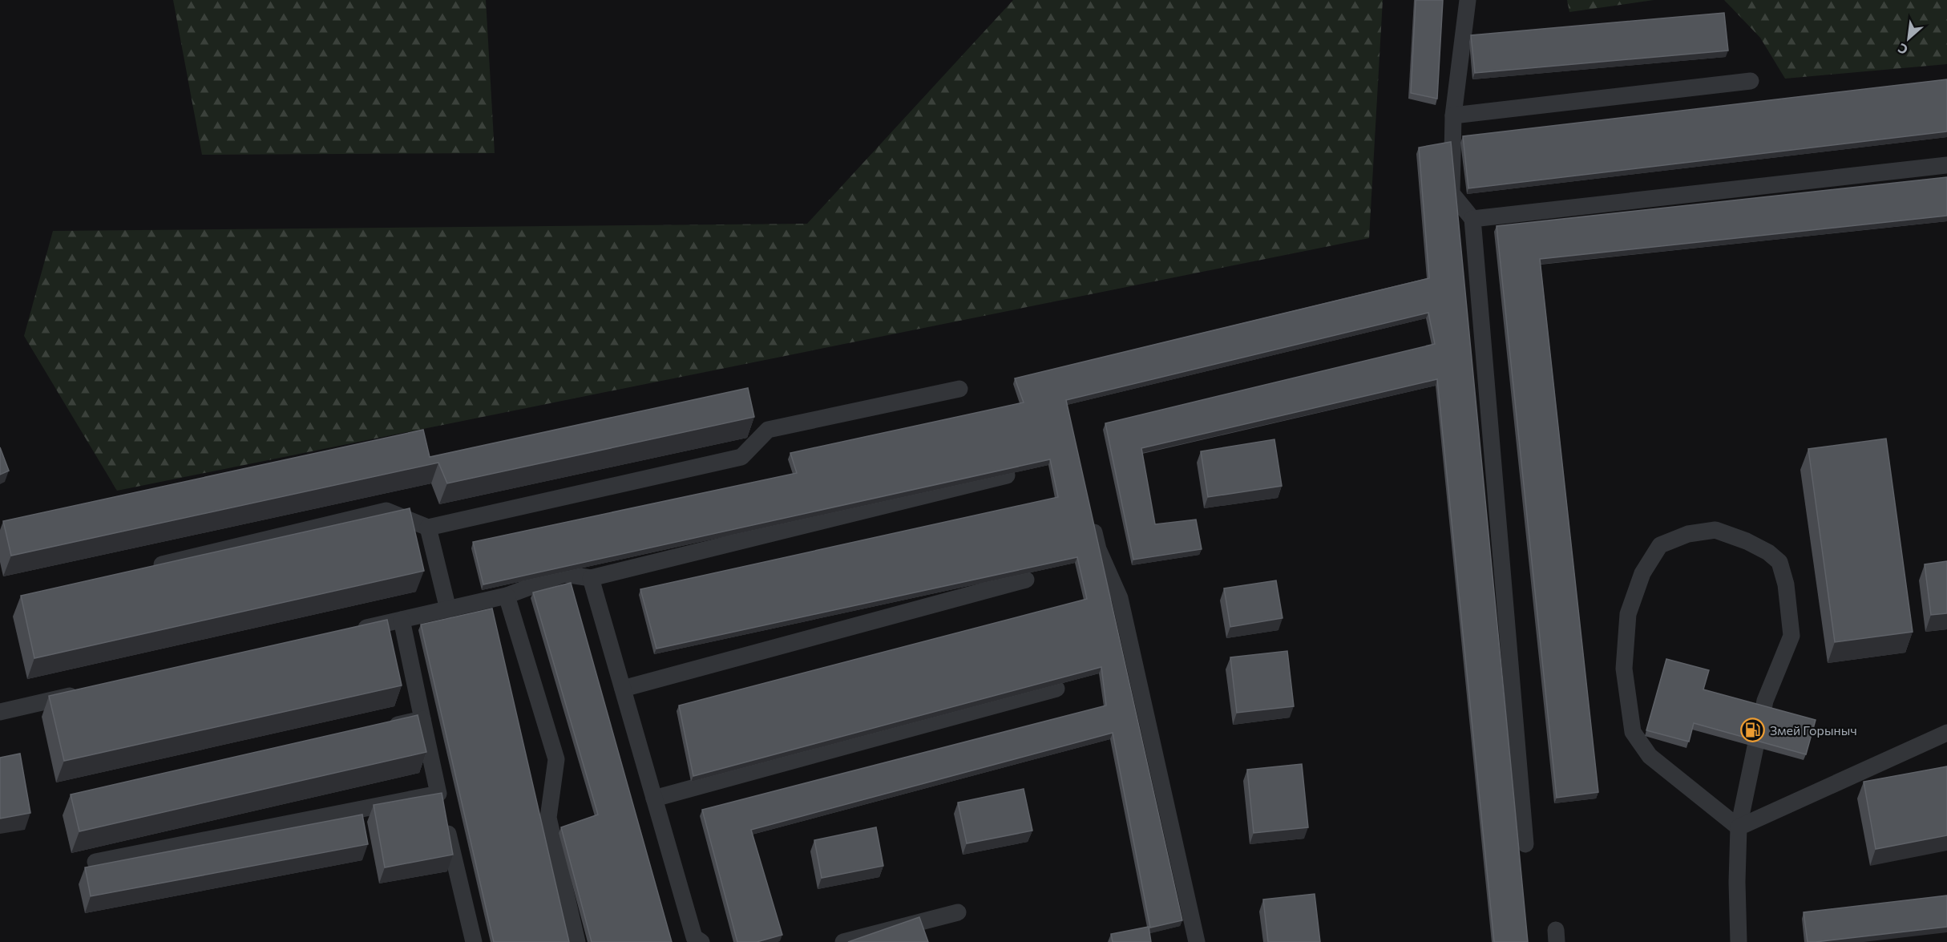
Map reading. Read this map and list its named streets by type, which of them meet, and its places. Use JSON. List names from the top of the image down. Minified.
{"places":{"fuel station":["Змей Горыныч"]},"north":"bottom left"}
